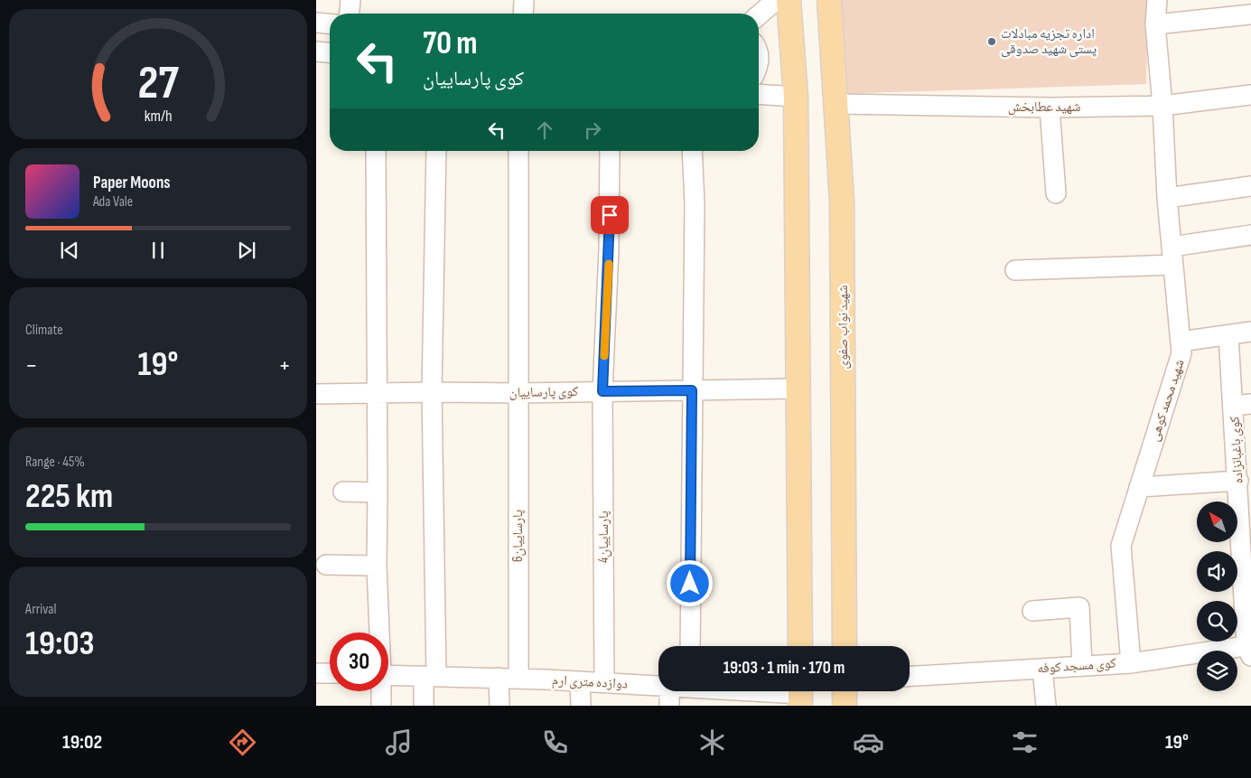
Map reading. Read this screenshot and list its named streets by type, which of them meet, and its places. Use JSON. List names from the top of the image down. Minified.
{"streets":{"main road":["شهید نواب صفوی"],"street":["شهید عطابخش","کوی پارساییان","شهید محمد کوهی","کوی باغبانزاده","پارساییان6","پارساییان4","کوی مسجد کوفه","دوازده متری ارم"]},"crossings":[["شهید عطابخش","شهید نواب صفوی"],["شهید عطابخش","شهید محمد کوهی"],["کوی پارساییان","پارساییان6"],["کوی پارساییان","پارساییان4"],["شهید محمد کوهی","کوی مسجد کوفه"],["کوی باغبانزاده","کوی مسجد کوفه"],["پارساییان6","دوازده متری ارم"],["پارساییان4","دوازده متری ارم"]],"places":["اداره تجزیه مبادلات پستی شهید صدوقی"],"north":"top left","page":{"turn":["70 m","کوی پارساییان"],"song":["Paper Moons","Ada Vale"],"tile":["Climate",["Range · 45%","225 km"],["Arrival","19:03"]],"heat":["−","19°","+"],"limit":"30","trip":"19:03 · 1 min · 170 m","tabs":["19:02","19°"],"gauge":["27","km/h"]}}
